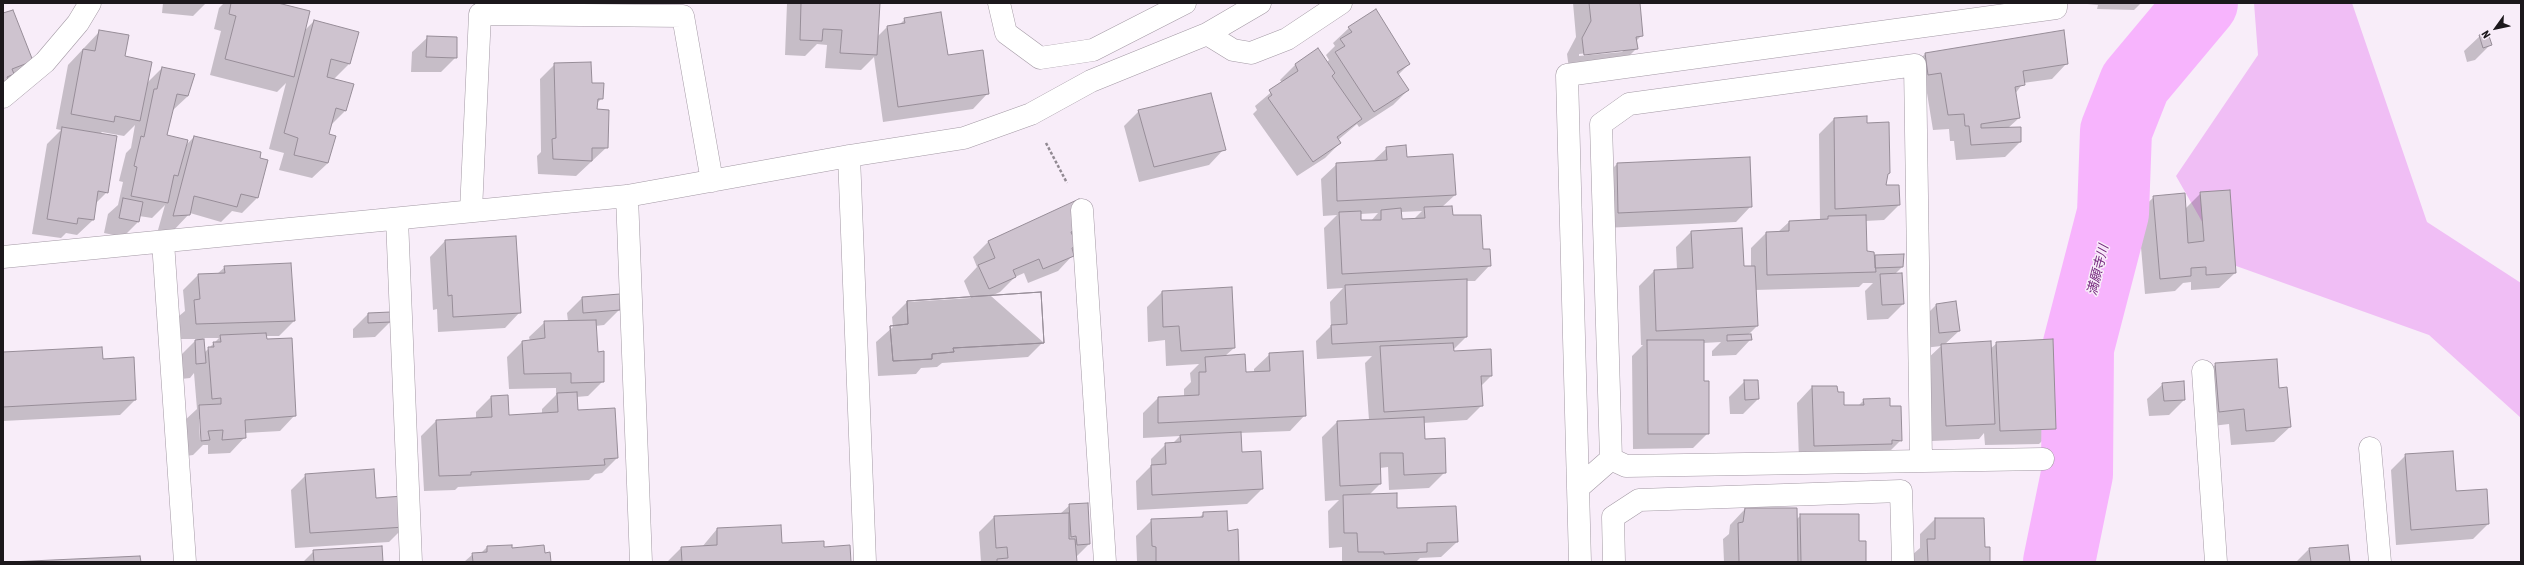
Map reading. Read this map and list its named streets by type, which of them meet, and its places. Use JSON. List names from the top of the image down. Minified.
{"water":["満願寺川"],"north":"bottom left"}
